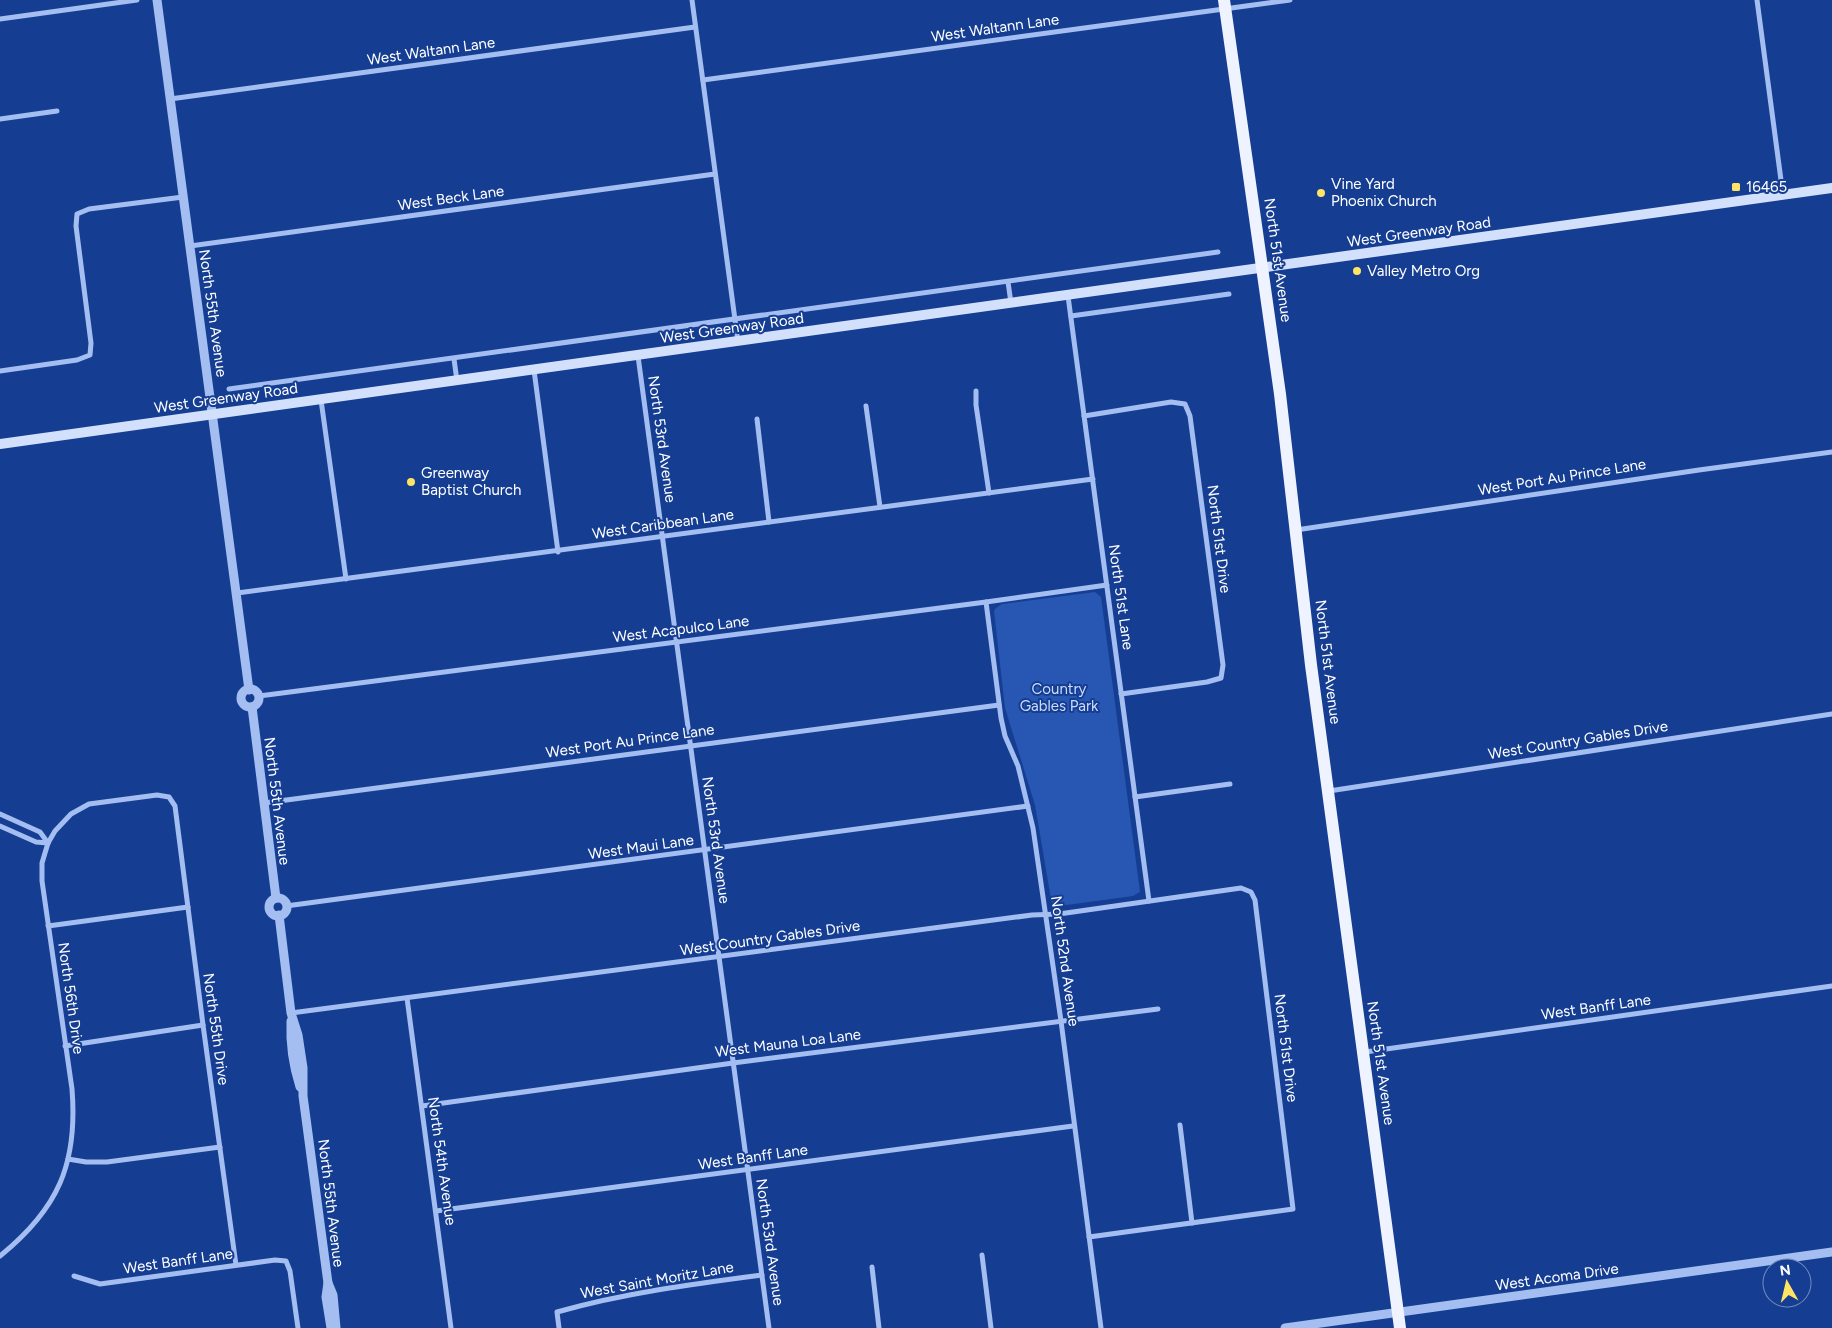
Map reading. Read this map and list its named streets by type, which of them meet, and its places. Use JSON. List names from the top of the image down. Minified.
{"streets":{"main road":["West Greenway Road","North 51st Avenue"],"street":["West Waltann Lane","West Beck Lane","North 55th Avenue","North 53rd Avenue","West Port Au Prince Lane","West Caribbean Lane","North 51st Drive","North 51st Lane","West Acapulco Lane","West Country Gables Drive","West Maui Lane","North 52nd Avenue","North 56th Drive","West Banff Lane","North 55th Drive","West Mauna Loa Lane","North 54th Avenue","West Acoma Drive","West Saint Moritz Lane"]},"crossings":[["West Waltann Lane","North 51st Avenue"],["West Waltann Lane","North 55th Avenue"],["West Beck Lane","North 55th Avenue"],["West Greenway Road","North 51st Avenue"],["West Greenway Road","North 55th Avenue"],["West Greenway Road","North 53rd Avenue"],["West Greenway Road","North 51st Lane"],["North 51st Avenue","West Port Au Prince Lane"],["North 51st Avenue","West Country Gables Drive"],["North 51st Avenue","West Banff Lane"],["North 51st Avenue","West Acoma Drive"],["North 55th Avenue","West Port Au Prince Lane"],["North 55th Avenue","West Caribbean Lane"],["North 55th Avenue","West Acapulco Lane"],["North 55th Avenue","West Country Gables Drive"],["North 55th Avenue","West Maui Lane"],["North 53rd Avenue","West Port Au Prince Lane"],["North 53rd Avenue","West Caribbean Lane"],["North 53rd Avenue","West Acapulco Lane"],["North 53rd Avenue","West Country Gables Drive"],["North 53rd Avenue","West Maui Lane"],["North 53rd Avenue","West Banff Lane"],["North 53rd Avenue","West Mauna Loa Lane"],["North 53rd Avenue","West Saint Moritz Lane"],["West Port Au Prince Lane","North 52nd Avenue"],["West Caribbean Lane","North 51st Lane"],["North 51st Drive","North 51st Lane"],["North 51st Drive","West Country Gables Drive"],["North 51st Lane","West Acapulco Lane"],["North 51st Lane","West Country Gables Drive"],["West Acapulco Lane","North 52nd Avenue"],["West Country Gables Drive","North 52nd Avenue"],["West Country Gables Drive","North 54th Avenue"],["West Maui Lane","North 52nd Avenue"],["North 52nd Avenue","West Banff Lane"],["North 52nd Avenue","West Mauna Loa Lane"],["North 56th Drive","North 55th Drive"],["West Banff Lane","North 55th Drive"],["West Banff Lane","North 54th Avenue"],["West Mauna Loa Lane","North 54th Avenue"]],"parks":["Country Gables Park"],"places":{"transit":["16465"],"other":["Vine Yard Phoenix Church","Valley Metro Org","Greenway Baptist Church"]},"north":"top"}
